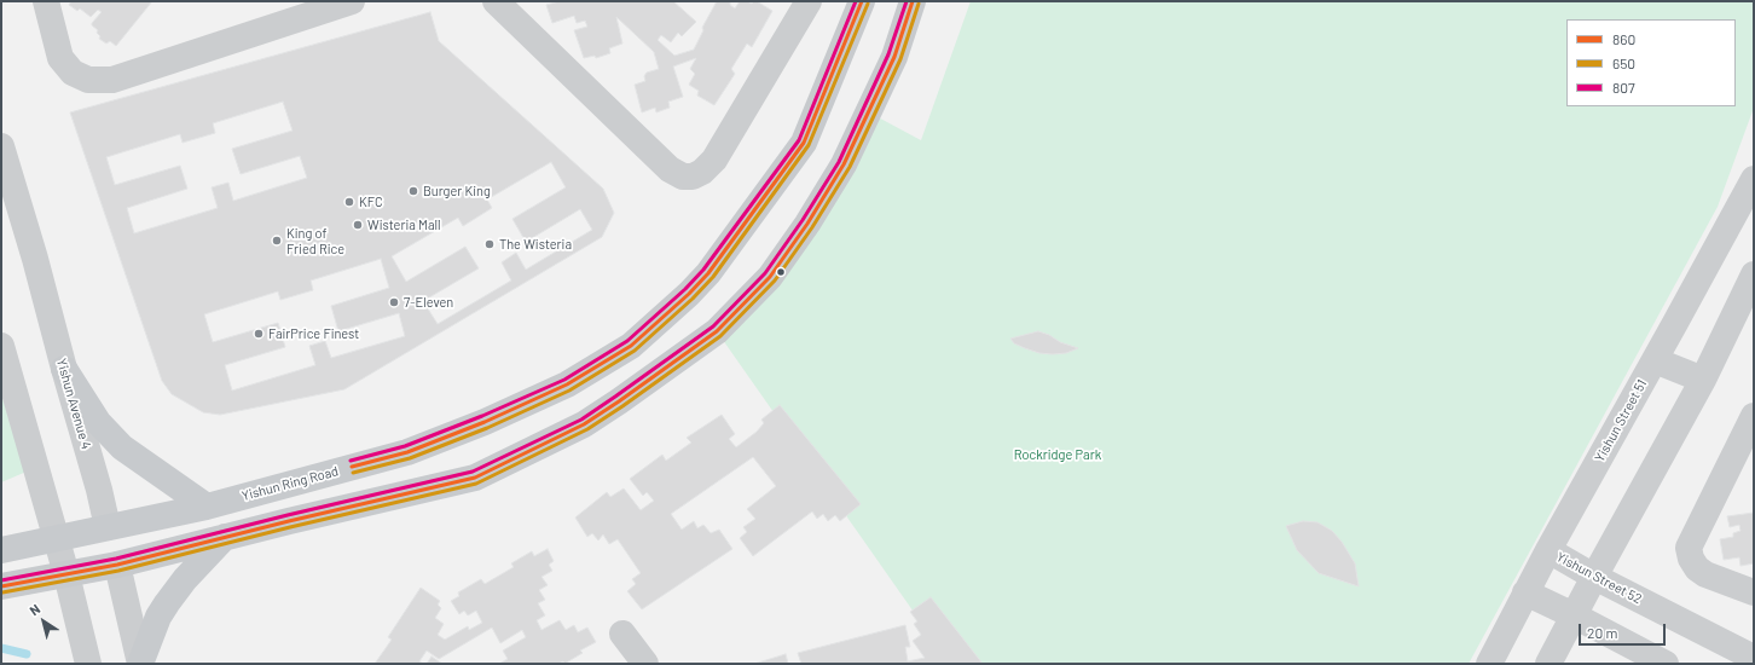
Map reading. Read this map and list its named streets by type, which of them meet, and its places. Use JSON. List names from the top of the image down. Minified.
{"streets":{"main road":["Yishun Avenue 4","Yishun Ring Road"],"street":["Yishun Street 51","Yishun Street 52"]},"crossings":[["Yishun Avenue 4","Yishun Ring Road"],["Yishun Street 51","Yishun Street 52"]],"parks":["Rockridge Park"],"places":["Burger King","KFC","Wisteria Mall","King of Fried Rice","The Wisteria","7-Eleven","FairPrice Finest"],"lines":["transit line 860","transit line 807","transit line 650"],"legend":["860","650","807"],"scale_bar":"20 m","north":"top left"}
